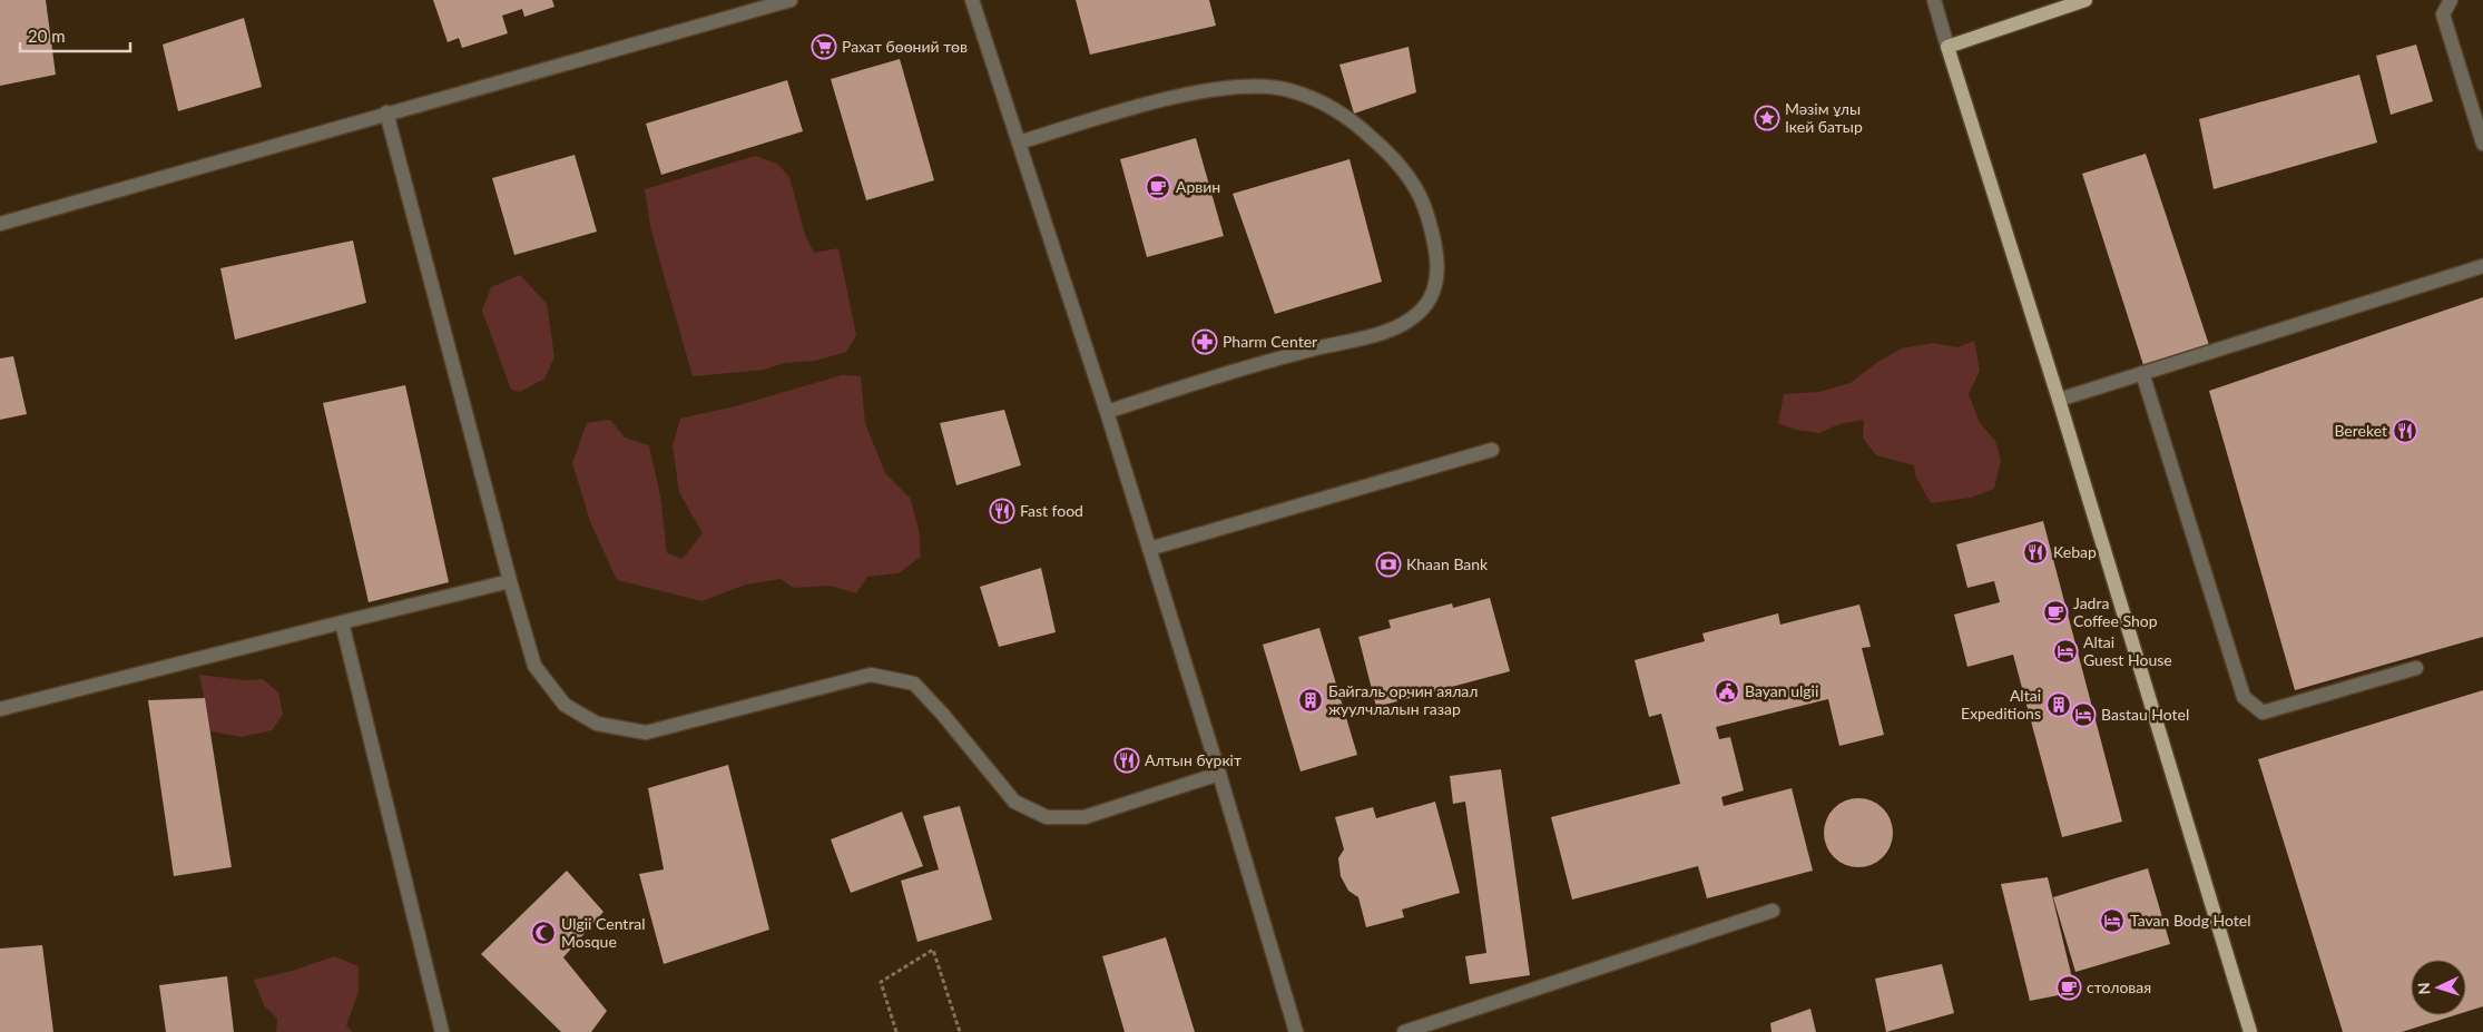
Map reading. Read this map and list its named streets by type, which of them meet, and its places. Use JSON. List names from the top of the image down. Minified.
{"places":{"supermarket":["Раxат бөөний төв"],"place":["Мәзім ұлы Ікей батыр"],"cafe":["Арвин","Jadra Coffee Shop","столовая"],"pharmacy":["Pharm Center"],"restaurant":["Bereket","Fast food","Kebap","Алтын бүркiт"],"bank":["Khaan Bank"],"hotel":["Altai Guest House","Bastau Hotel","Tavan Bodg Hotel"],"public building":["Bayan ulgii"],"building":["Байгаль орчин аялал жуулчлалын газар","Altai Expeditions"],"mosque":["Ulgii Central Mosque"]},"scale_bar":"20 m","north":"left"}
